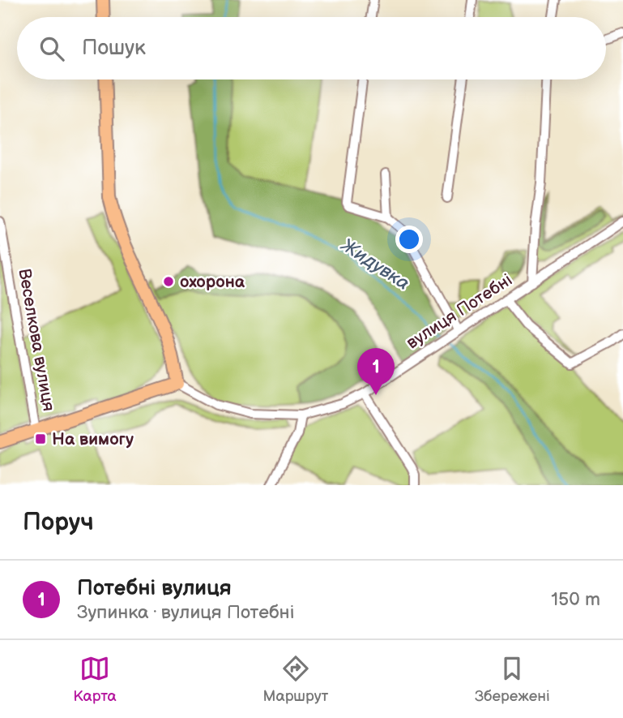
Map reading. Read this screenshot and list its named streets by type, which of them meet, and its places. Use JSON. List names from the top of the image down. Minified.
{"streets":{"street":["вулиця Потебні","Веселкова вулиця"]},"water":["Жидувка"],"places":{"other":["охорона"],"transit":["На вимогу"]},"page":{"search":"Пошук","pins":"1","heading":"Поруч","list":[{"mark":"1","name":"Потебні вулиця","note":"Зупинка · вулиця Потебні","value":"150 m"}],"nav":["Карта","Маршрут","Збережені"]}}
